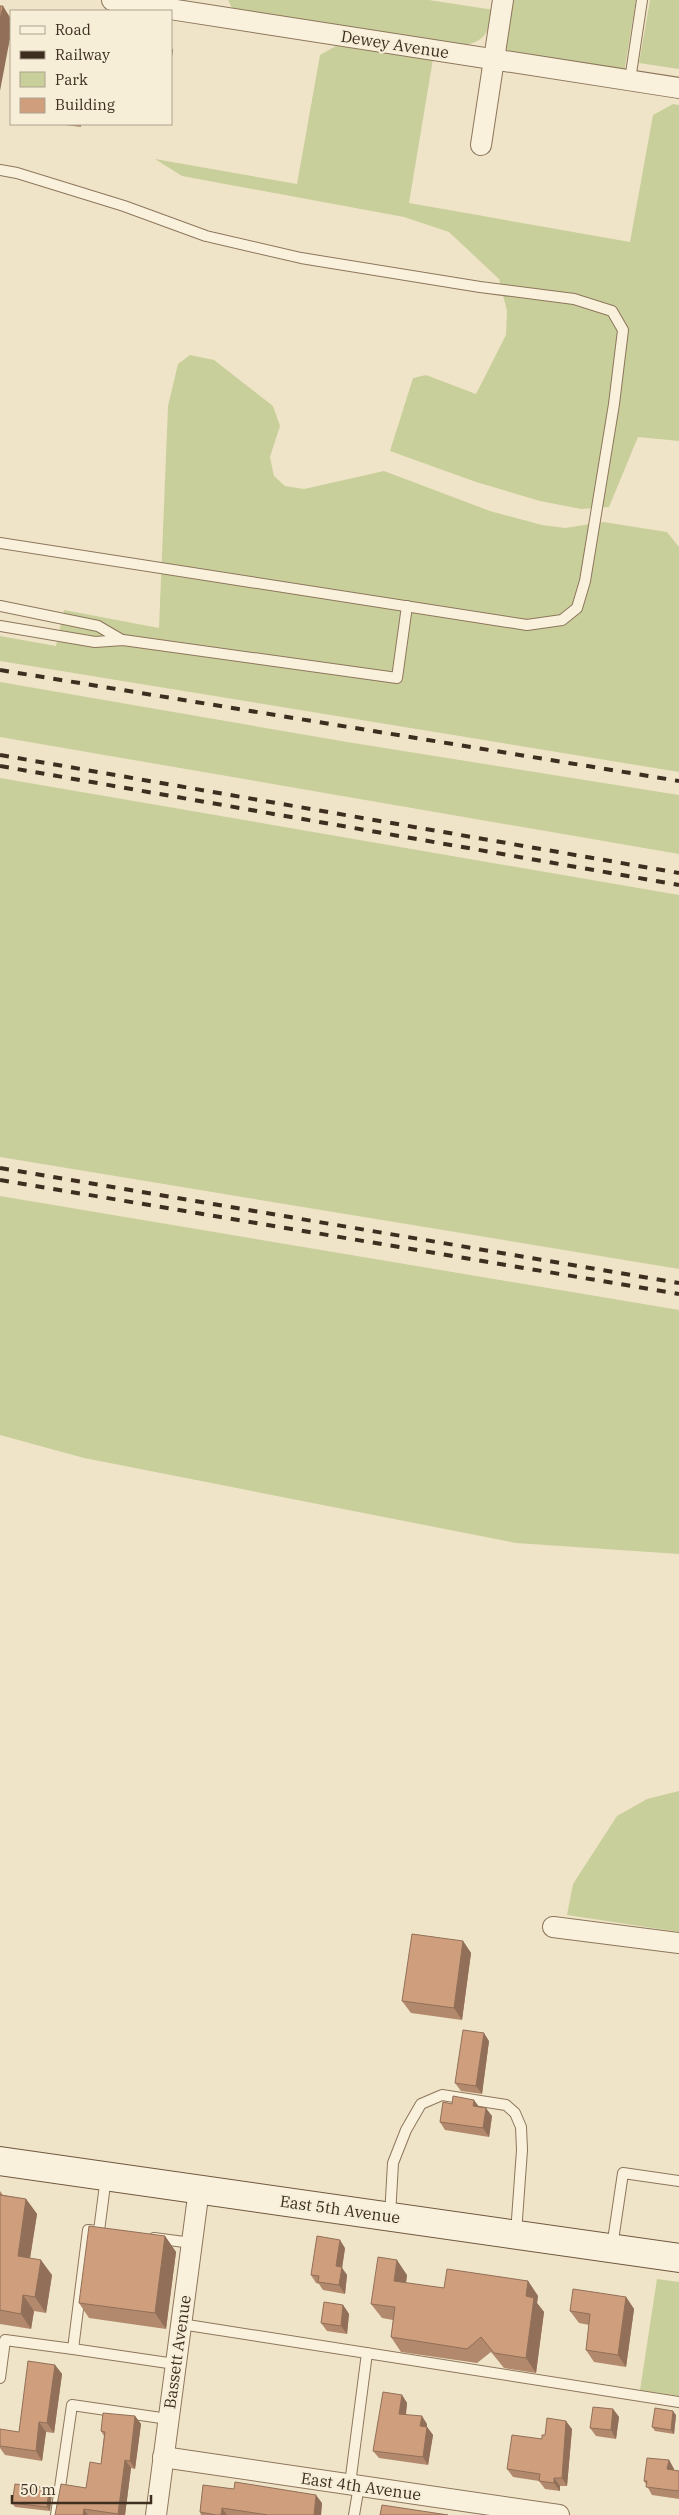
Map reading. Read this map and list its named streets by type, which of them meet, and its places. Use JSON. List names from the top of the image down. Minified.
{"streets":{"main road":["East 5th Avenue"],"street":["Dewey Avenue","Bassett Avenue","East 4th Avenue"]},"crossings":[["East 5th Avenue","Bassett Avenue"],["Bassett Avenue","East 4th Avenue"]],"legend":["Road","Railway","Park","Building"],"scale_bar":"50 m"}
